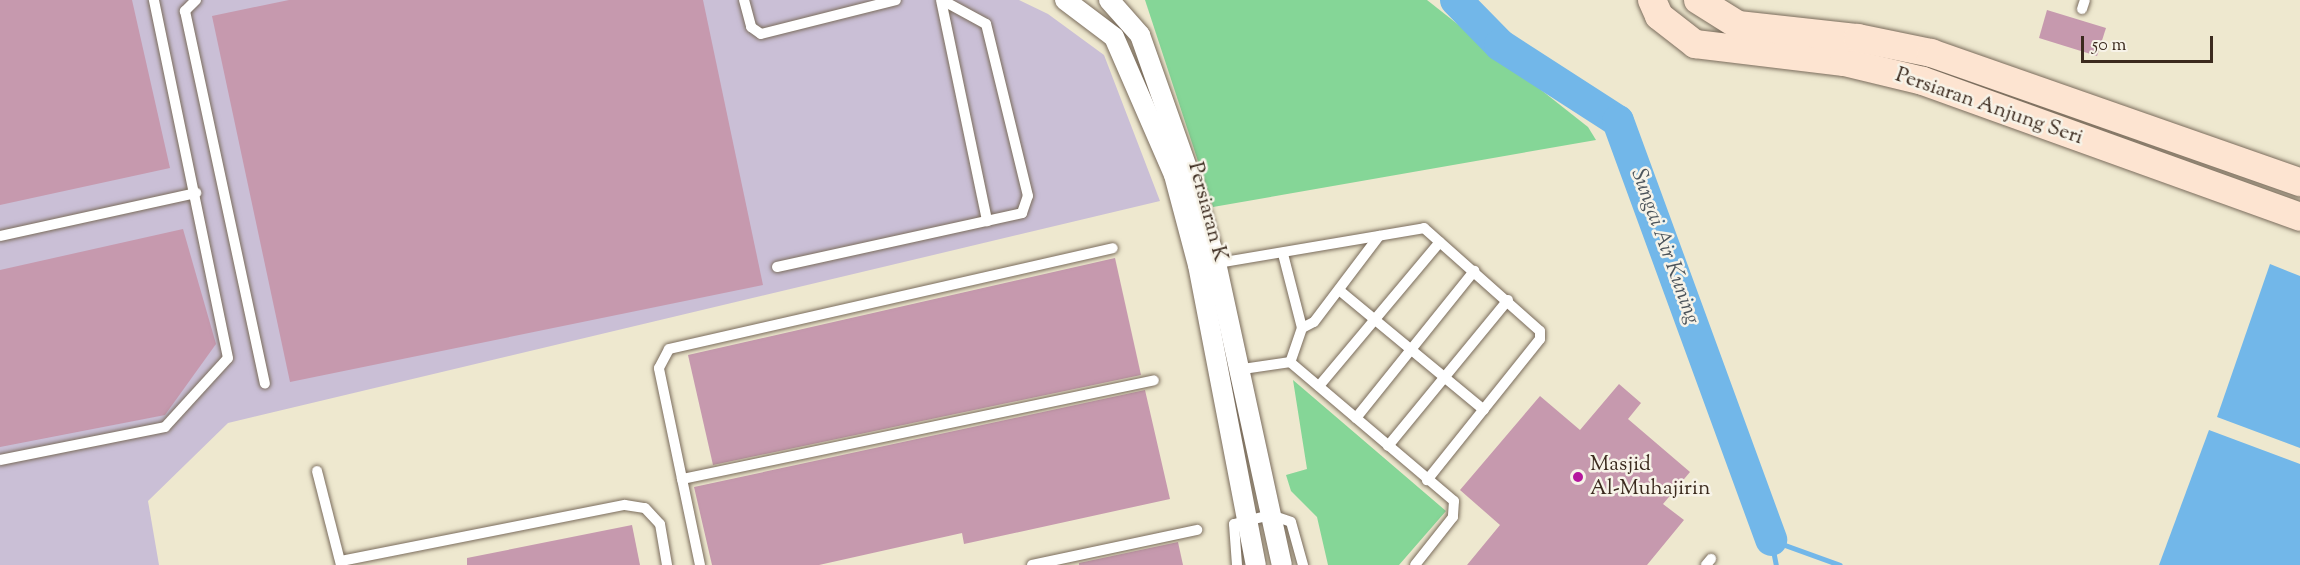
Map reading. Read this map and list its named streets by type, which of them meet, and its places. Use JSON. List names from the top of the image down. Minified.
{"streets":{"street":["Persiaran Anjung Seri","Persiaran K"]},"water":["Sungai Air Kuning"],"places":["Masjid Al-Muhajirin"],"scale_bar":"50 m"}
